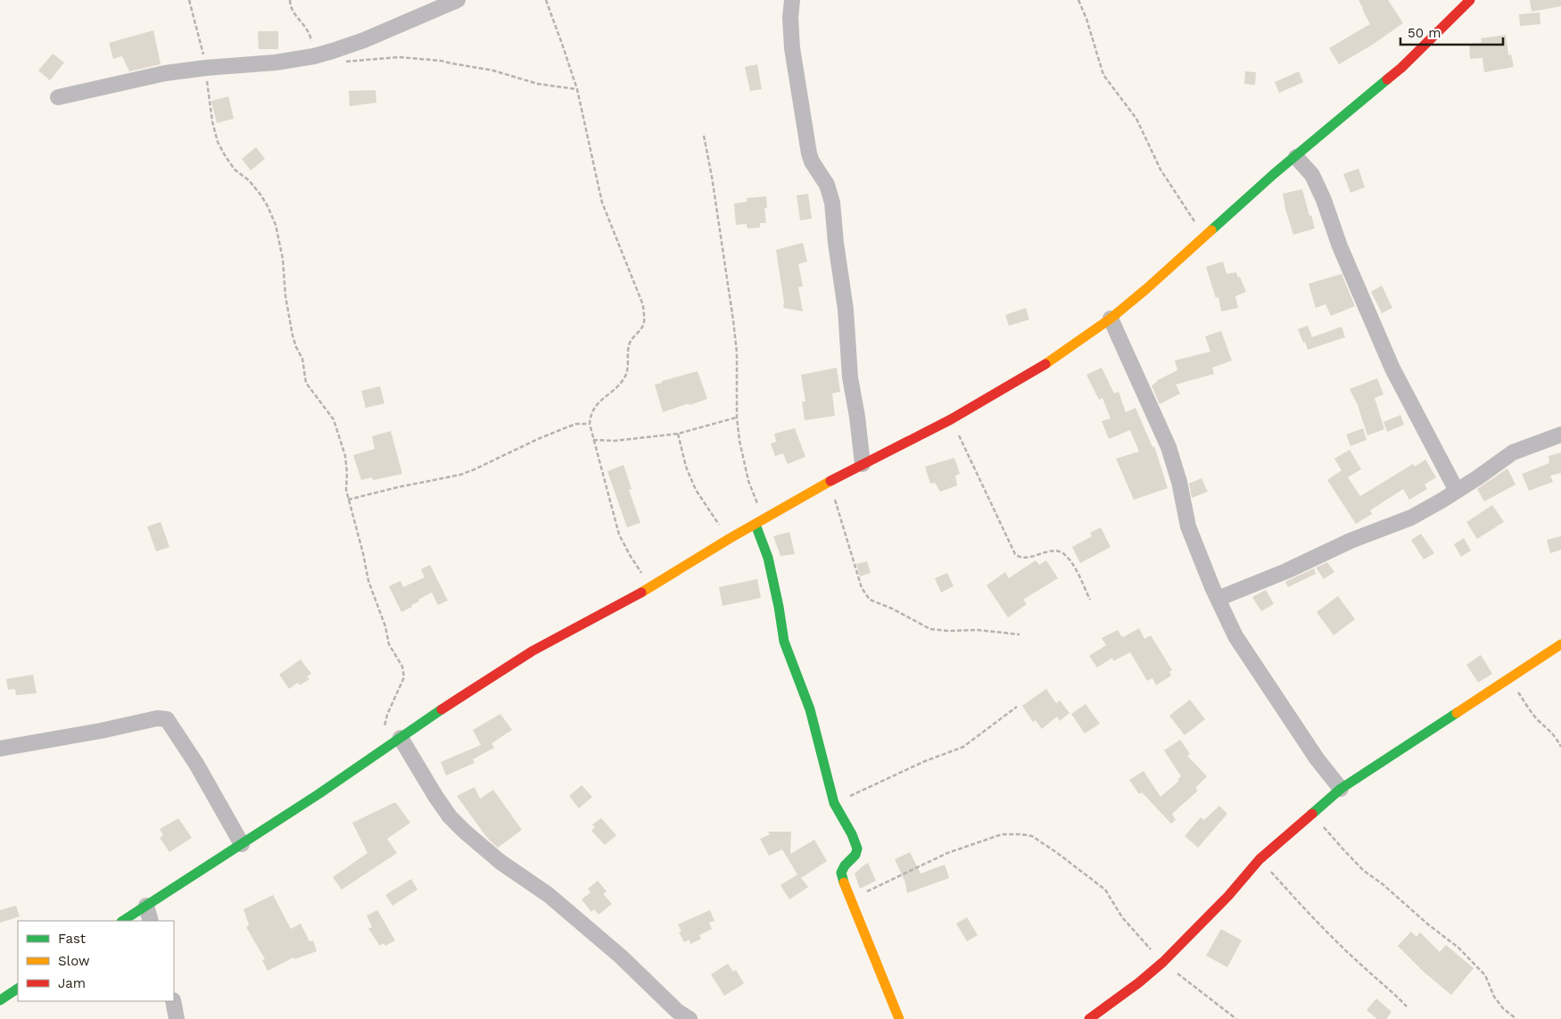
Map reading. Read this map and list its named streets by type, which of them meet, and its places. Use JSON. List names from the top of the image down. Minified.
{"legend":["Fast","Slow","Jam"],"scale_bar":"50 m"}
